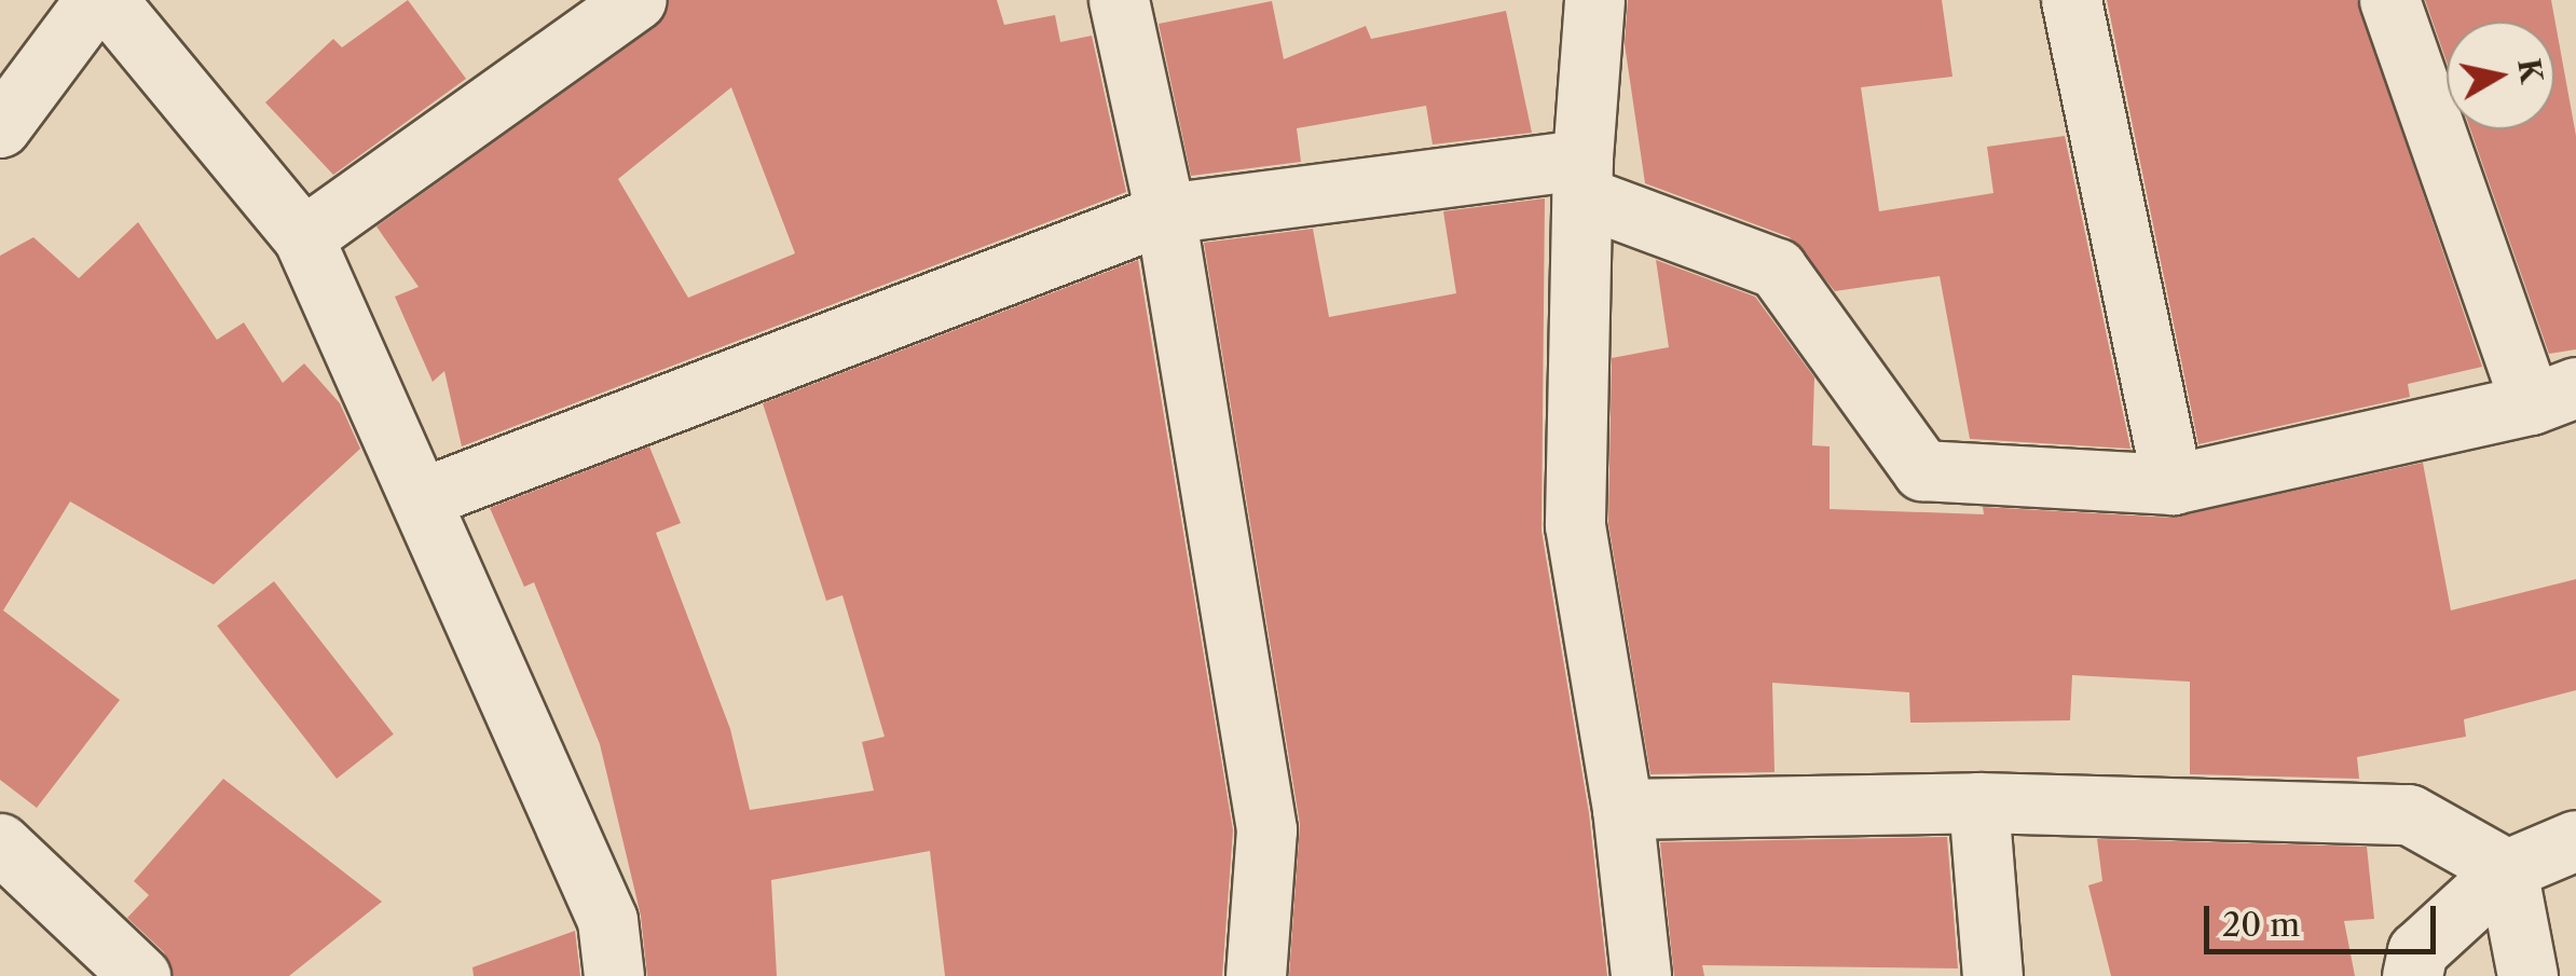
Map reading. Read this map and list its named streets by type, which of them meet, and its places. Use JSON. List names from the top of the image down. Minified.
{"scale_bar":"20 m","north":"right"}
